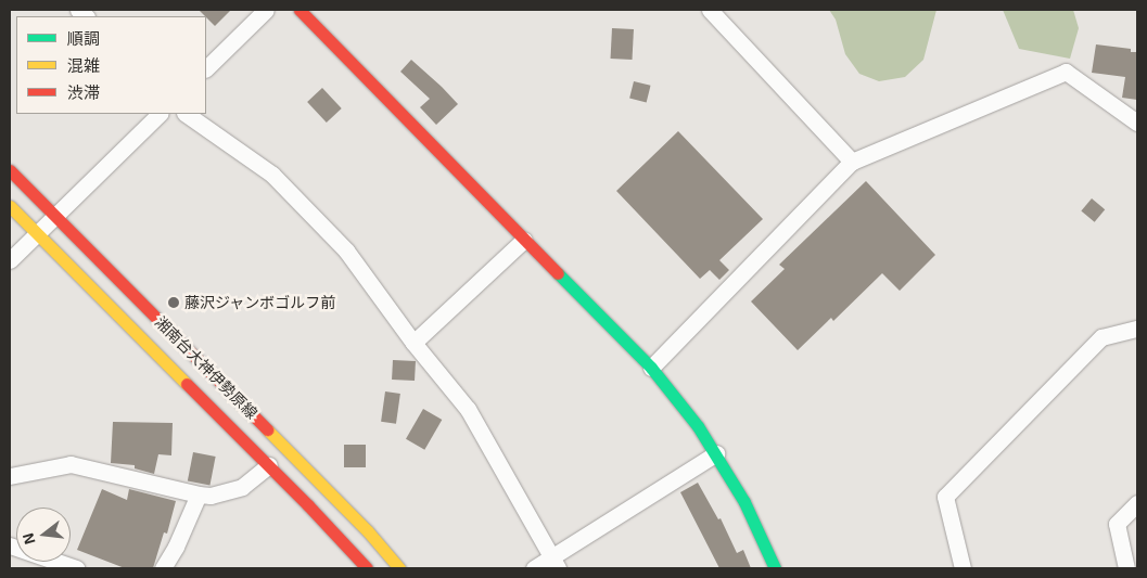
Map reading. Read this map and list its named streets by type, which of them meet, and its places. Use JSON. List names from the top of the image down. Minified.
{"streets":{"street":["湘南台大神伊勢原線"]},"places":["藤沢ジャンボゴルフ前"],"legend":["順調","混雑","渋滞"],"north":"left"}
